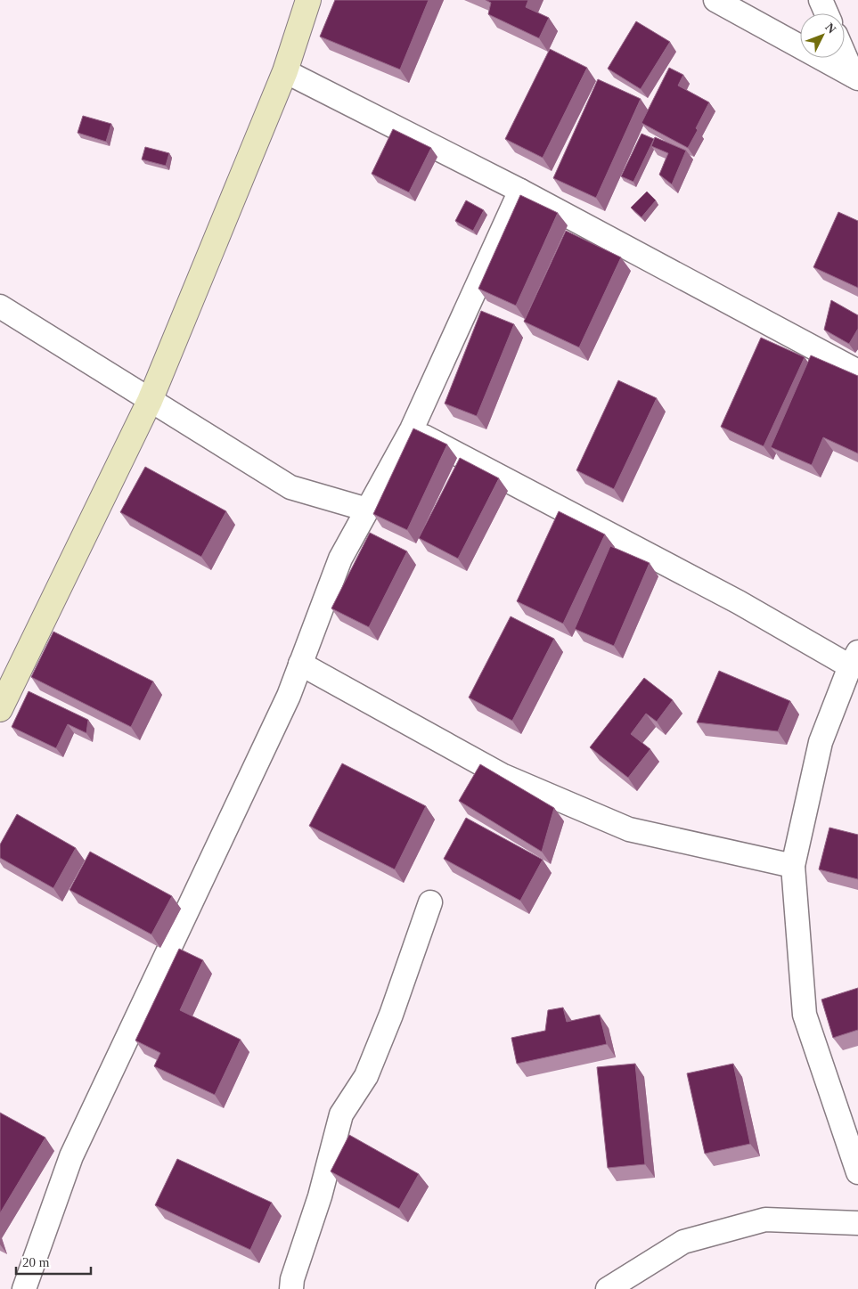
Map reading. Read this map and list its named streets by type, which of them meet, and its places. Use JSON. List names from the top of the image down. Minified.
{"scale_bar":"20 m","north":"top right"}
